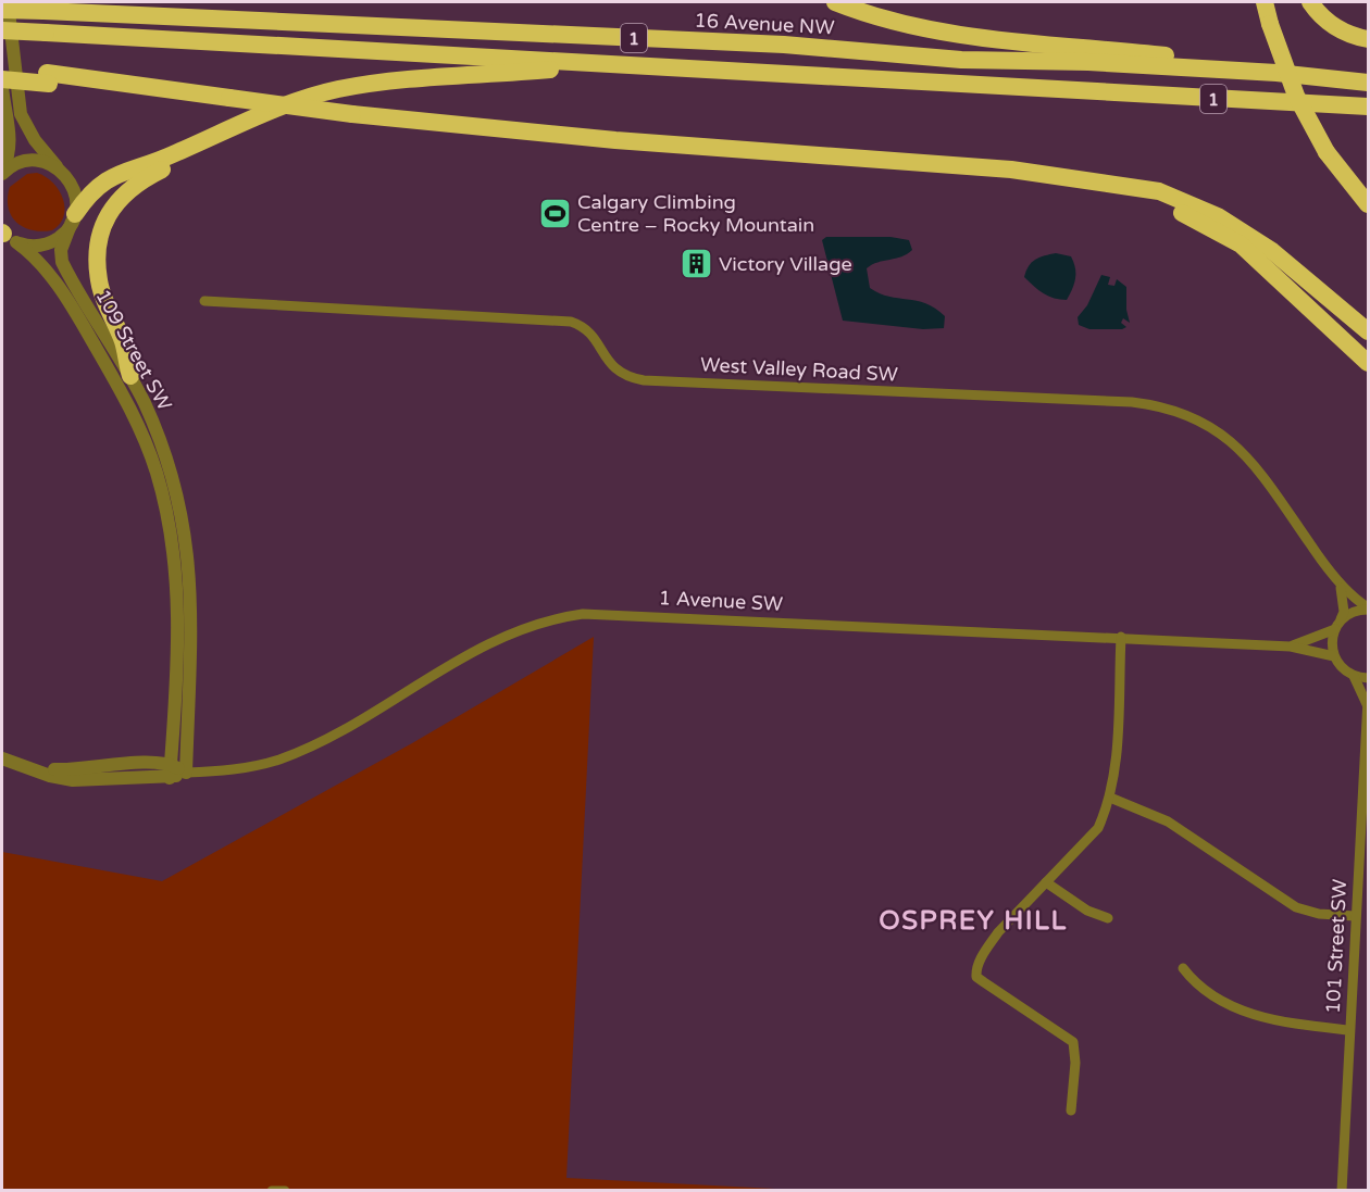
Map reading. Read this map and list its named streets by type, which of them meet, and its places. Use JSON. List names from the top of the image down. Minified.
{"streets":{"highway":["16 Avenue NW","1"],"street":["109 Street SW","West Valley Road SW","1 Avenue SW","101 Street SW"]},"crossings":[["109 Street SW","1 Avenue SW"],["West Valley Road SW","1 Avenue SW"]],"districts":["OSPREY HILL"],"places":{"sports":["Calgary Climbing Centre – Rocky Mountain"],"building":["Victory Village"]}}
